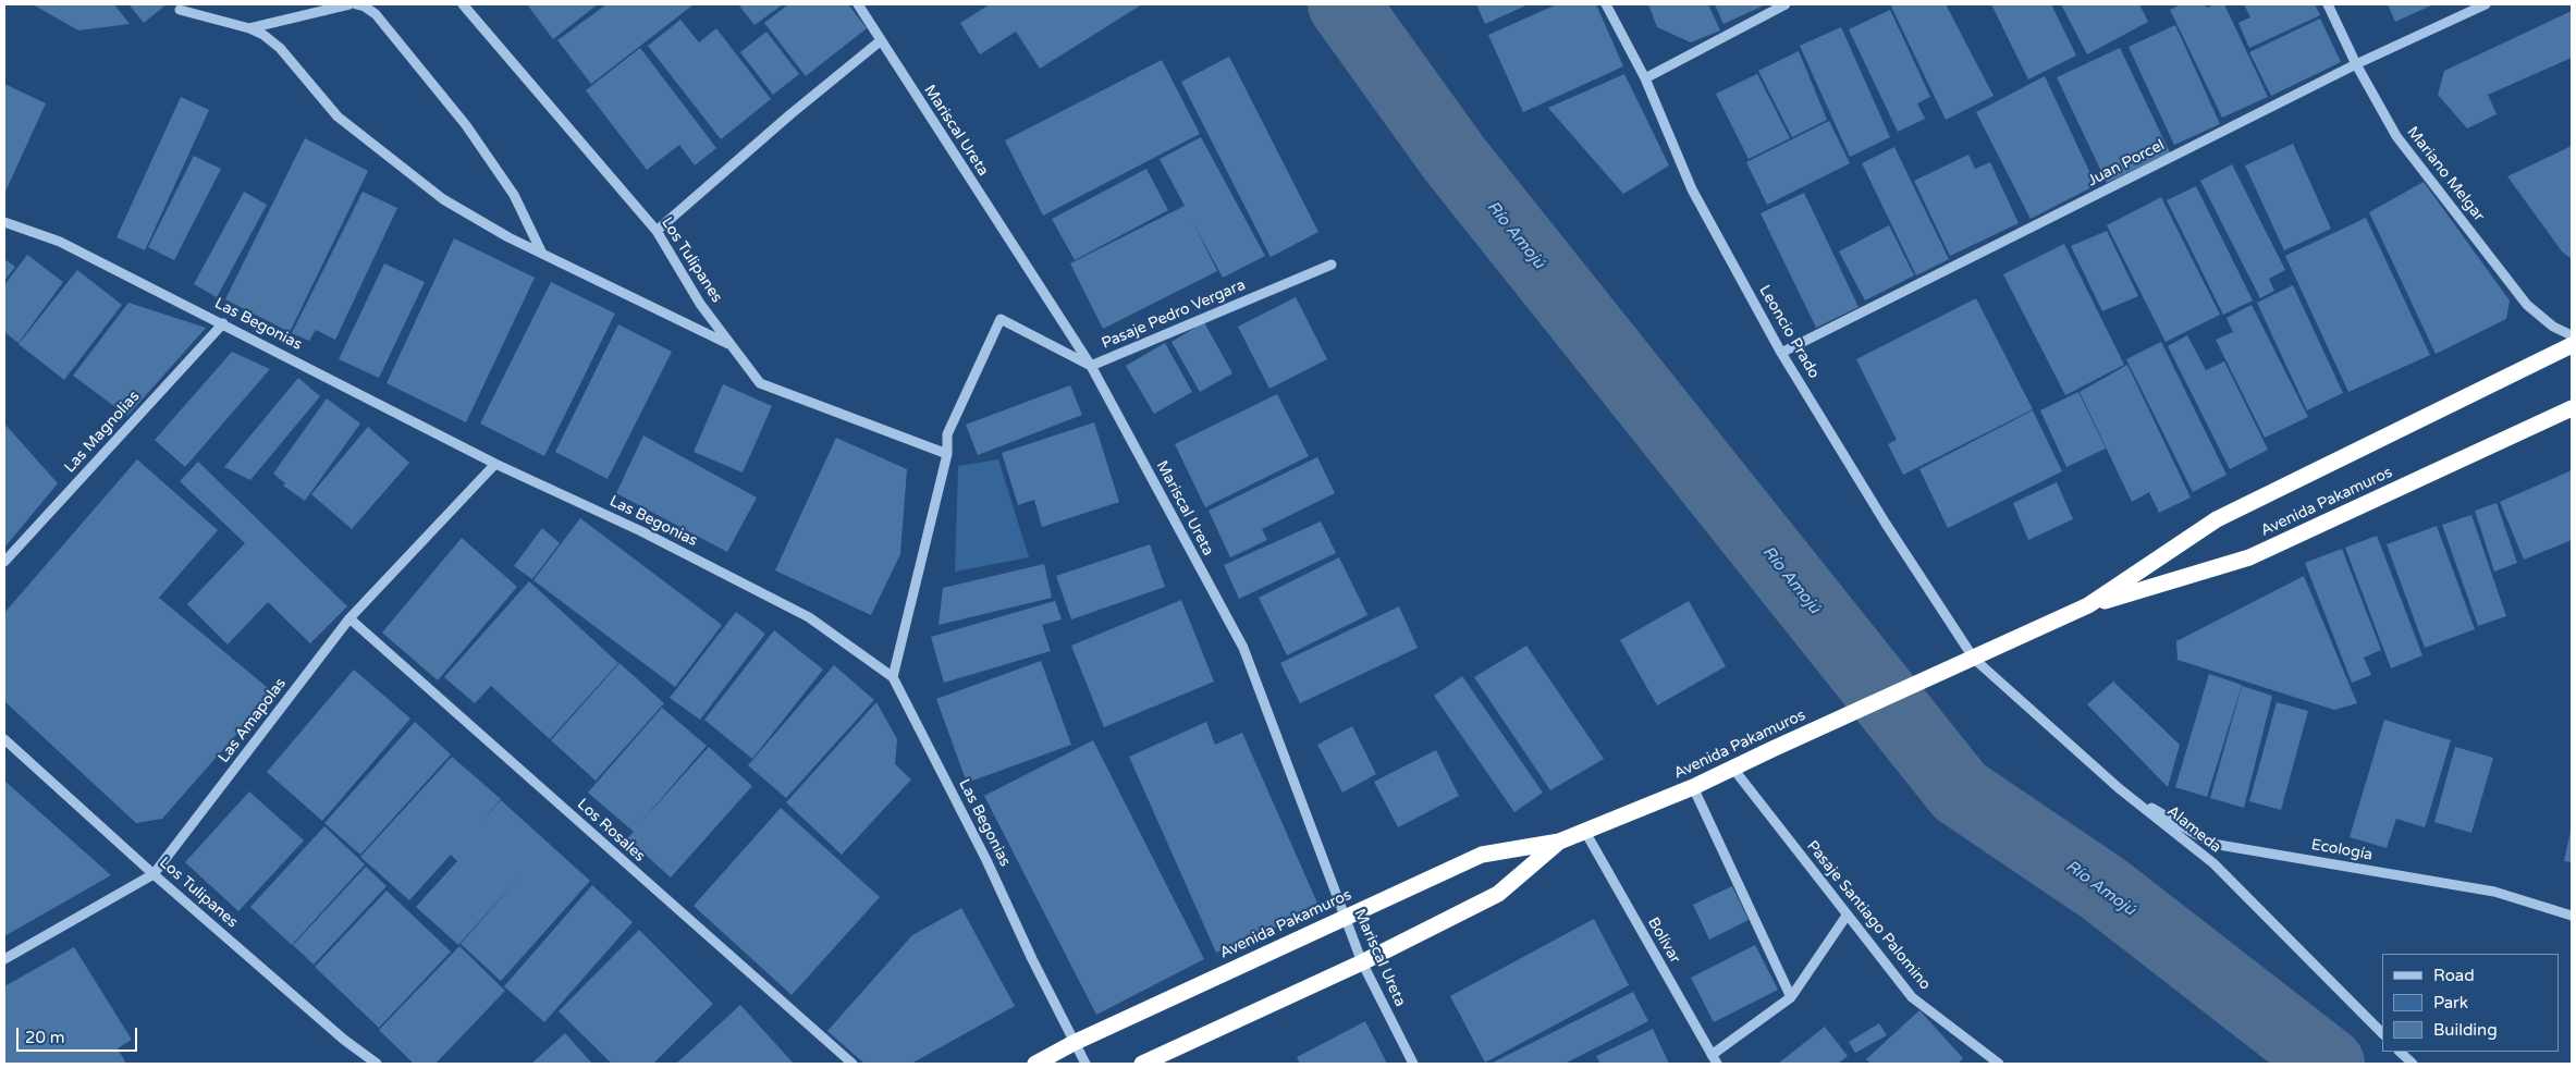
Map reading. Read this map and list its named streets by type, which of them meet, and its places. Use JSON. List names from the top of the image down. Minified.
{"streets":{"highway":["Avenida Pakamuros"],"street":["Mariscal Ureta","Juan Porcel","Mariano Melgar","Los Tulipanes","Pasaje Pedro Vergara","Las Begonias","Leoncio Prado","Las Magnolias","Las Amapolas","Alameda","Los Rosales","Ecología","Pasaje Santiago Palomino","Bolívar"]},"crossings":[["Mariscal Ureta","Pasaje Pedro Vergara"],["Mariscal Ureta","Avenida Pakamuros"],["Juan Porcel","Mariano Melgar"],["Juan Porcel","Leoncio Prado"],["Los Tulipanes","Pasaje Pedro Vergara"],["Los Tulipanes","Las Amapolas"],["Las Begonias","Las Magnolias"],["Las Begonias","Avenida Pakamuros"],["Las Begonias","Las Amapolas"],["Leoncio Prado","Avenida Pakamuros"],["Leoncio Prado","Alameda"],["Avenida Pakamuros","Alameda"],["Avenida Pakamuros","Pasaje Santiago Palomino"],["Avenida Pakamuros","Bolívar"],["Las Amapolas","Los Rosales"],["Alameda","Ecología"]],"water":["Río Amojú"],"legend":["Road","Park","Building"],"scale_bar":"20 m"}
